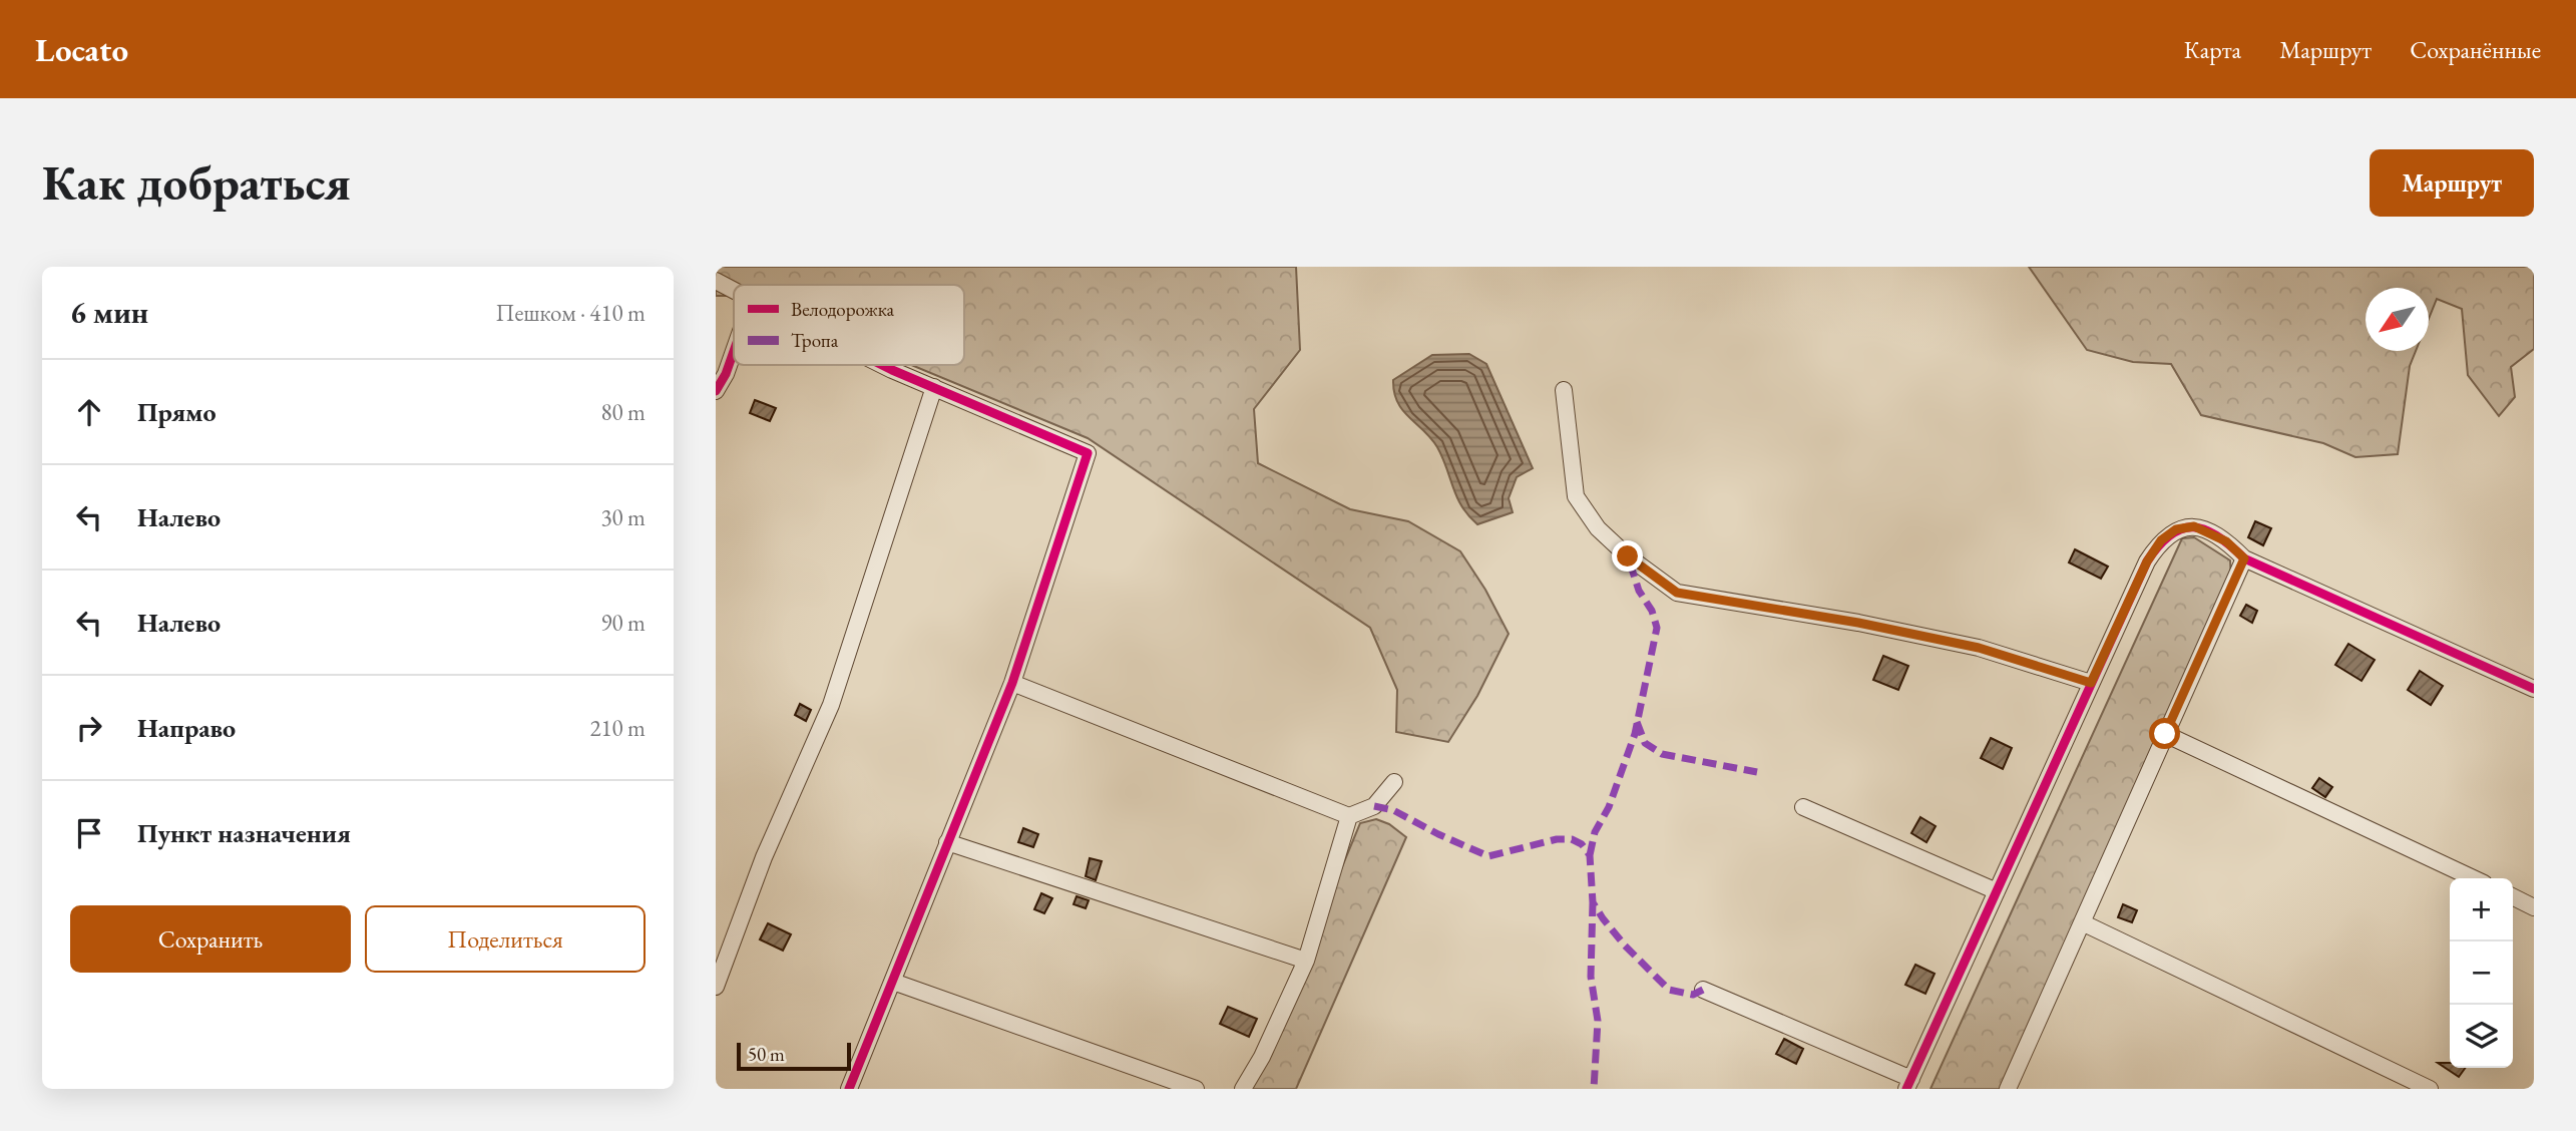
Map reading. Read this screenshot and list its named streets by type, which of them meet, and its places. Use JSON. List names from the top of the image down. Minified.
{"legend":["Велодорожка","Тропа"],"scale_bar":"50 m","north":"bottom left","page":{"header":"Locato","nav":["Карта","Маршрут","Сохранённые"],"buttons":["Маршрут",["Сохранить","Поделиться"]],"title":"Как добраться","heading":["6 мин","Пешком · 410 m"],"list":[["Прямо","80 m"],["Налево","30 m"],["Налево","90 m"],["Направо","210 m"],"Пункт назначения"],"map_buttons":["+","−"],"scale":"50 m"}}
